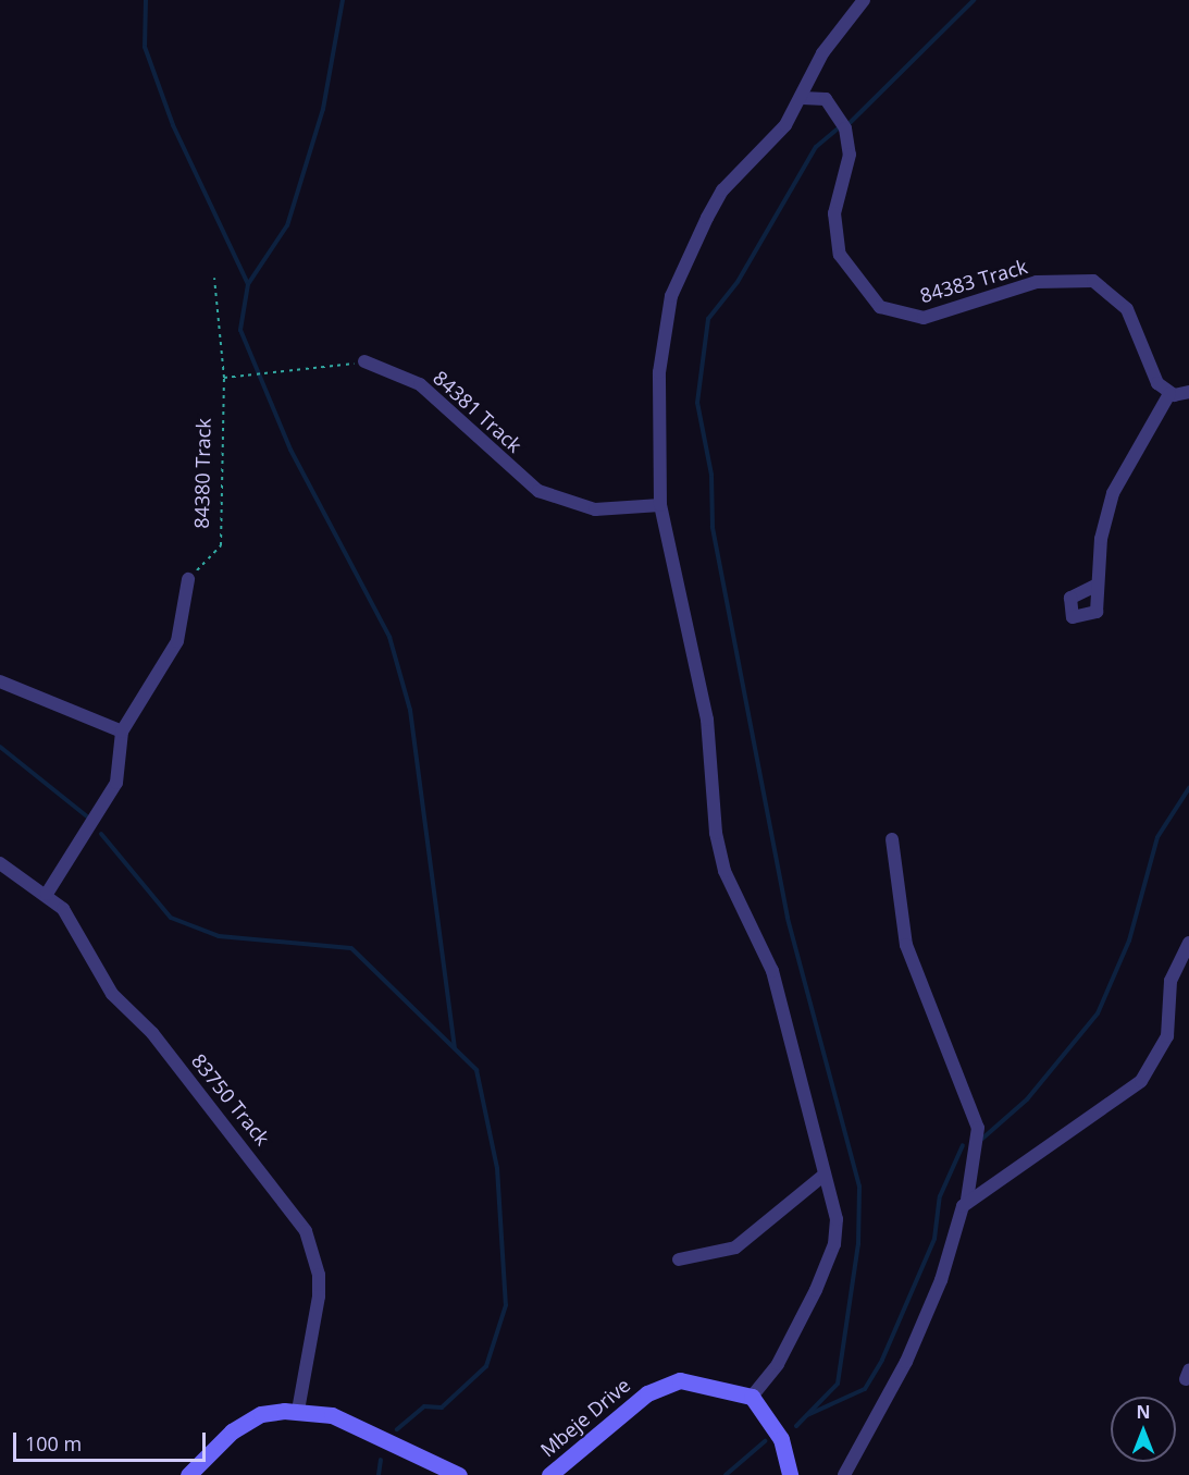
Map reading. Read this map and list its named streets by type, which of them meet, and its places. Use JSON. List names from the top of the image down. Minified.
{"streets":{"street":["84383 Track","84381 Track","83750 Track","Mbeje Drive"],"path":["84380 Track"]},"scale_bar":"100 m","north":"top"}
